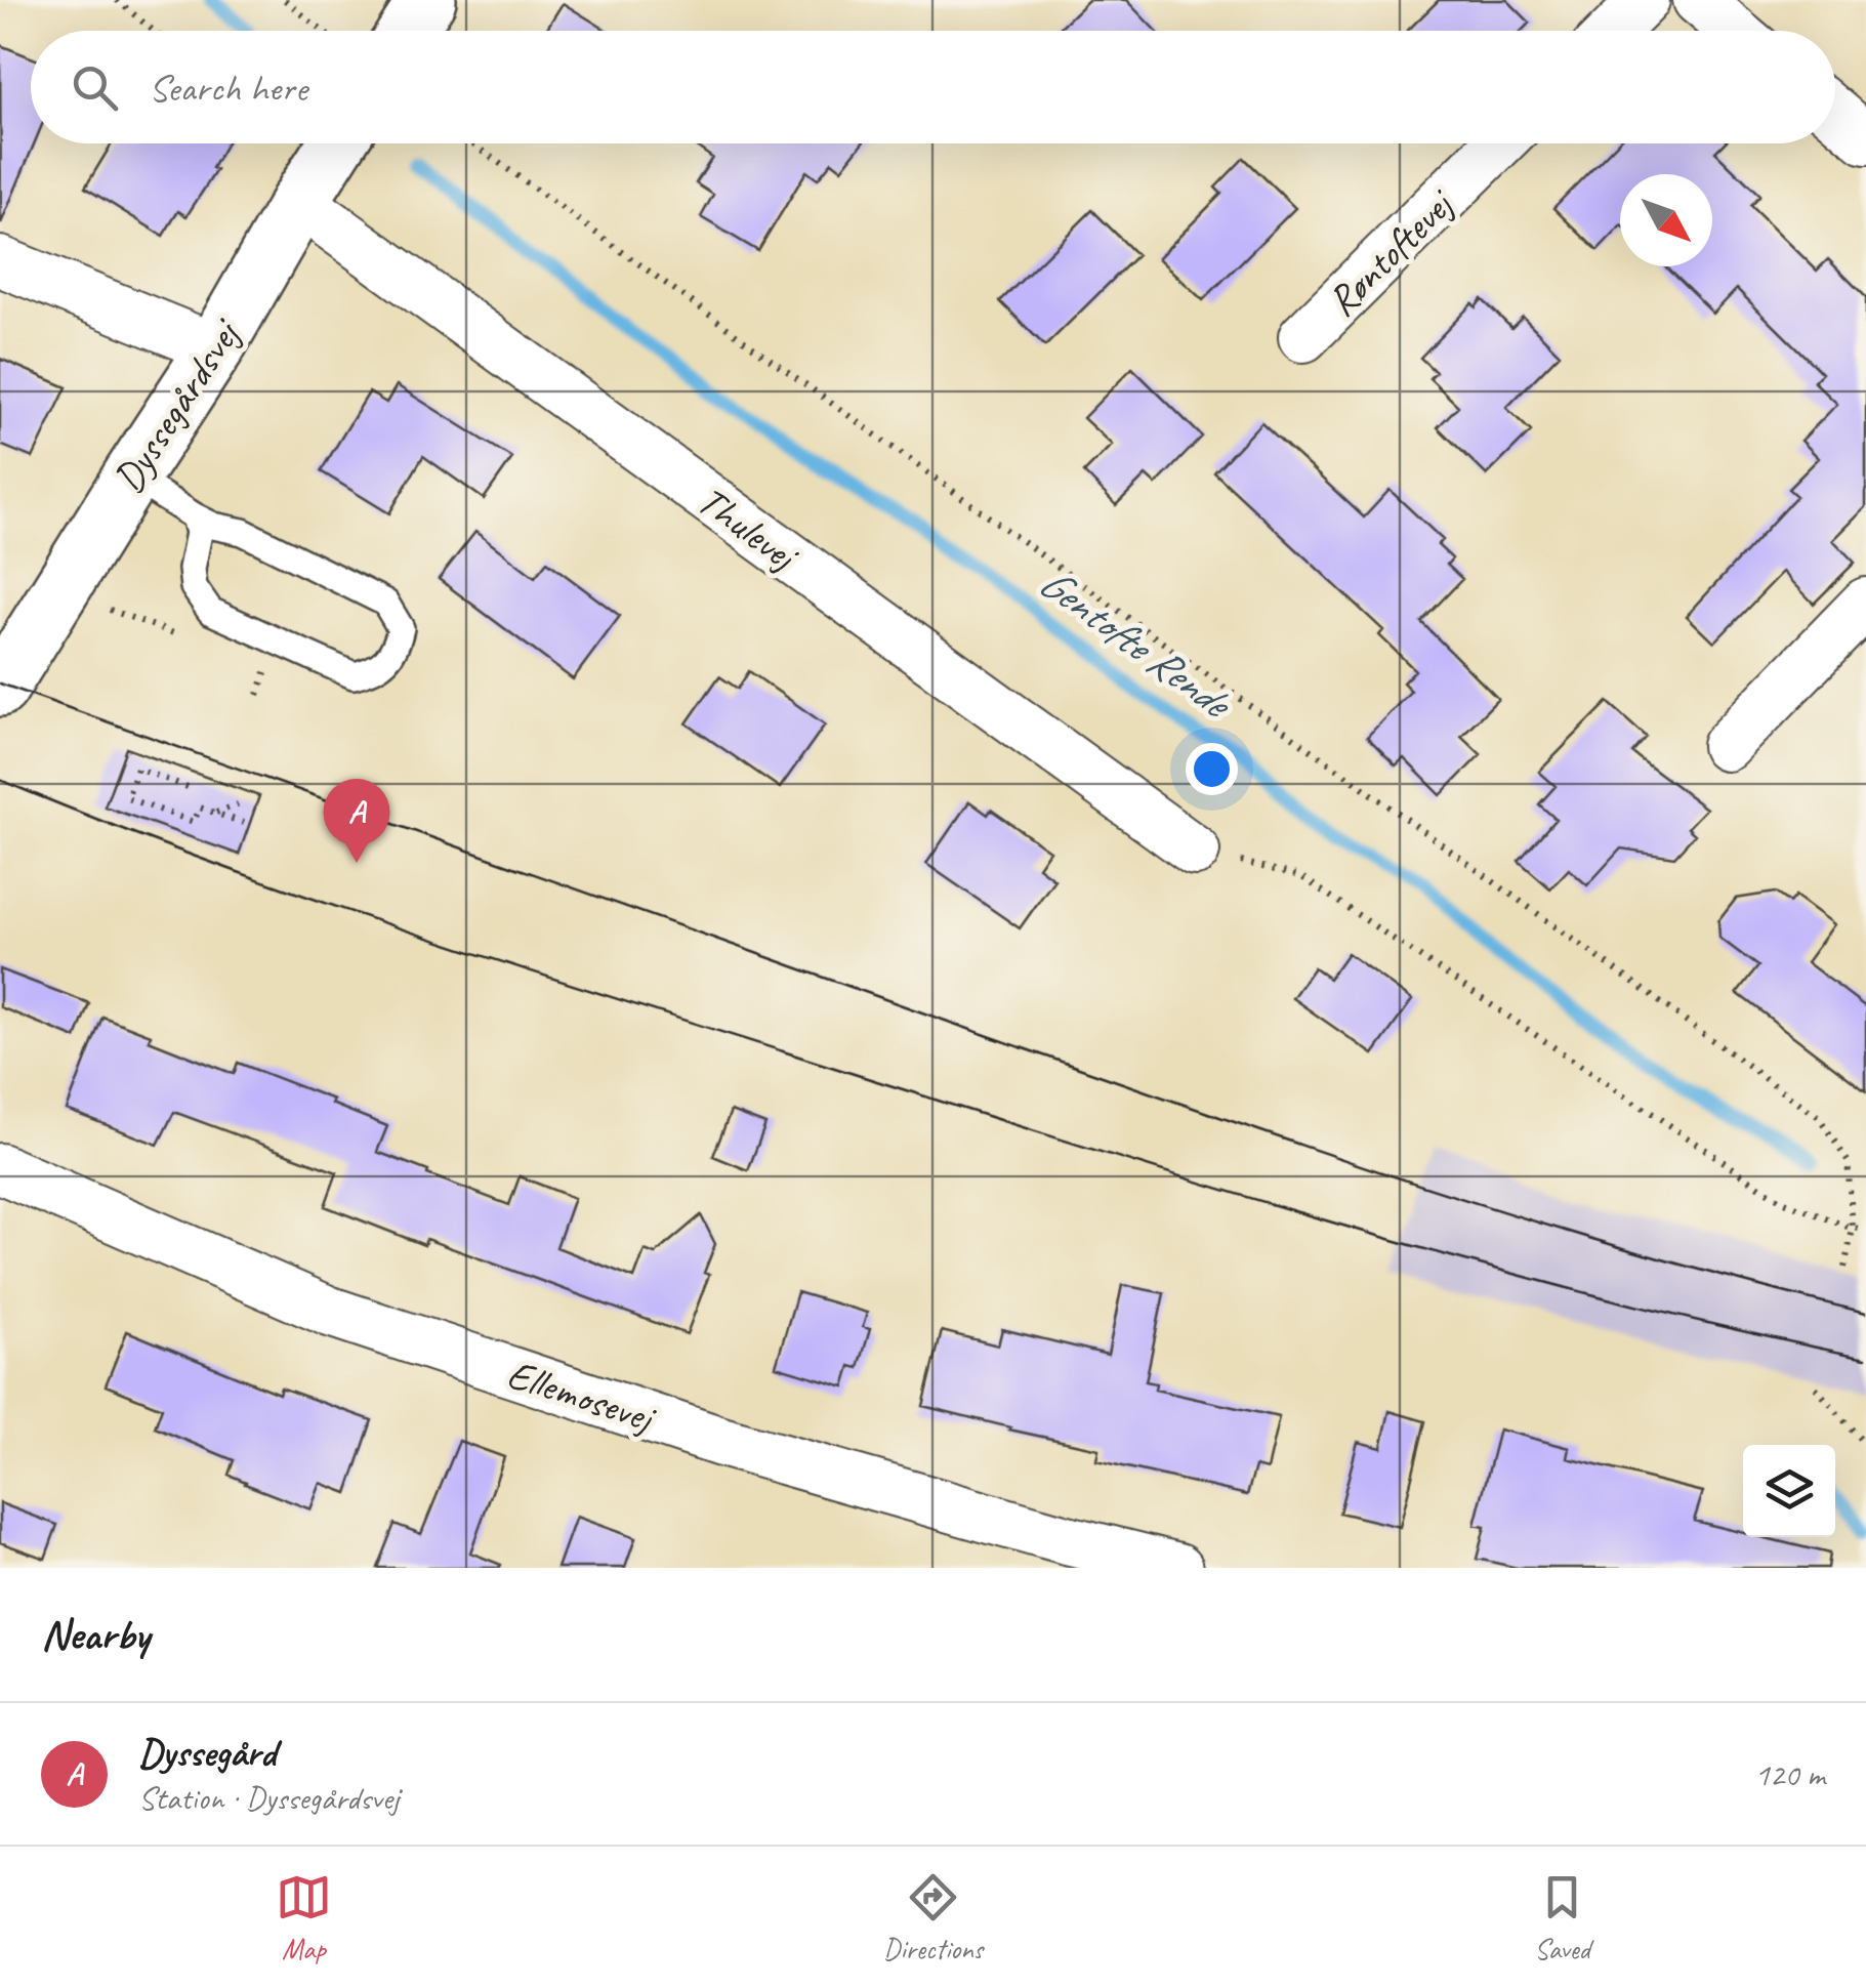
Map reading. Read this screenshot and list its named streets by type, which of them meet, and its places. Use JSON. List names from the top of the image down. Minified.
{"streets":{"street":["Røntoftevej","Dyssegårdsvej","Thulevej","Ellemosevej"]},"crossings":[["Dyssegårdsvej","Thulevej"]],"water":["Gentofte Rende"],"north":"bottom right","page":{"search":"Search here","pins":"A","heading":"Nearby","list":[{"mark":"A","name":"Dyssegård","note":"Station · Dyssegårdsvej","value":"120 m"}],"nav":["Map","Directions","Saved"]}}
